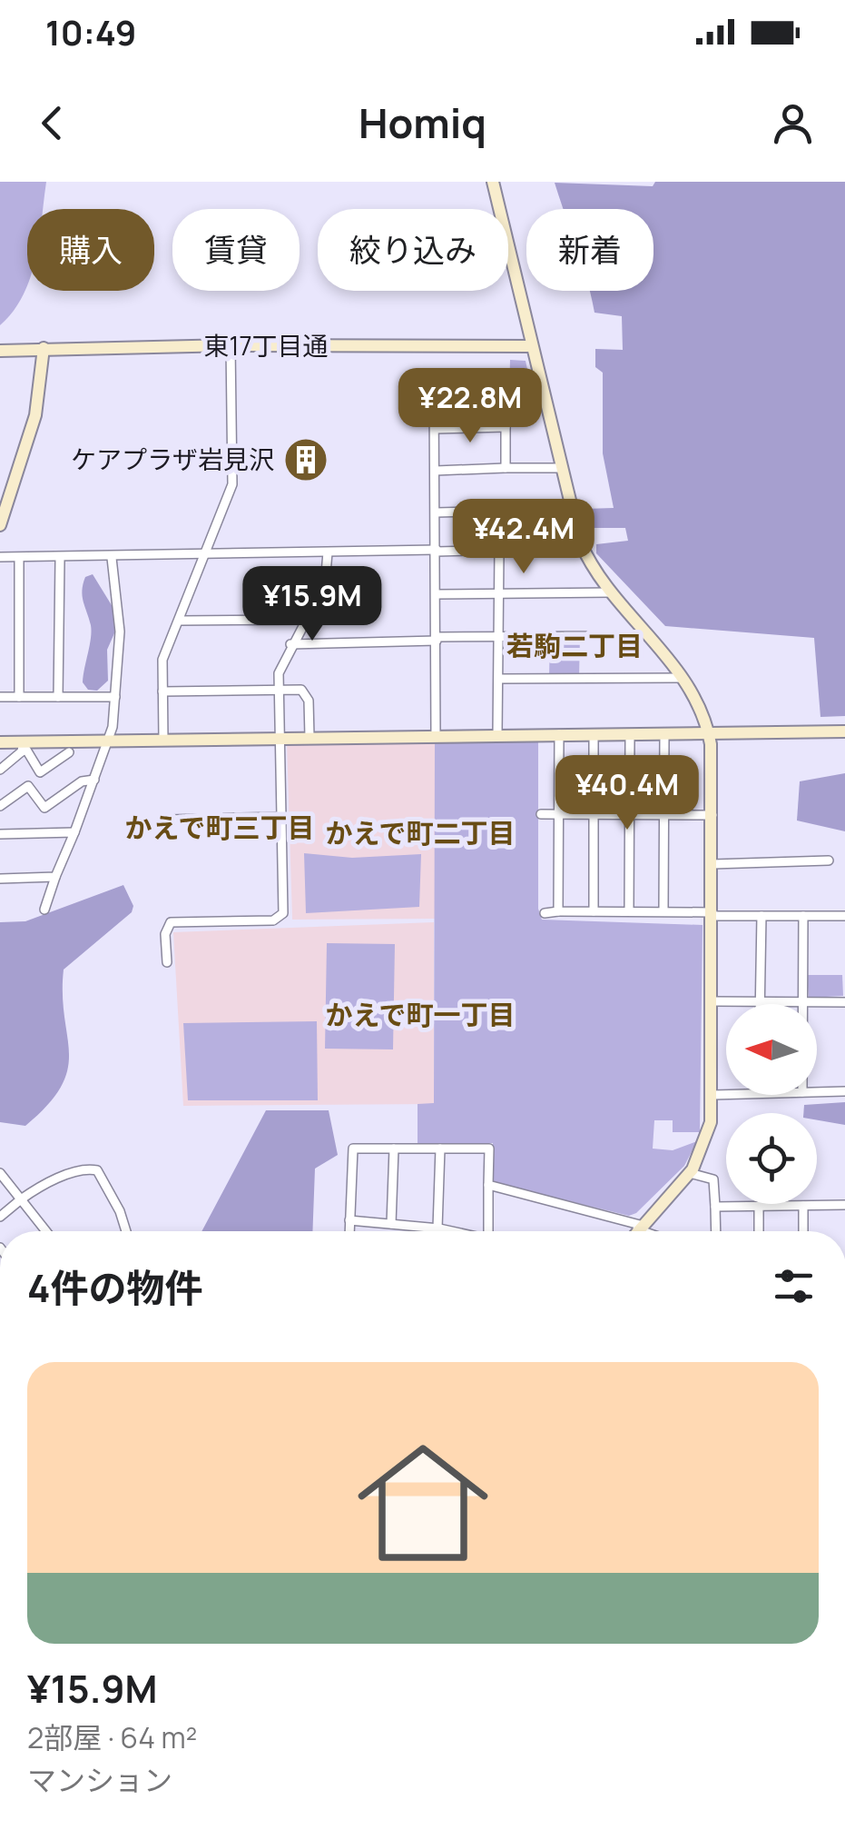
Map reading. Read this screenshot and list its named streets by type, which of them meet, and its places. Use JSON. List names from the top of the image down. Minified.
{"streets":{"street":["東17丁目通"]},"districts":["若駒二丁目","かえで町三丁目","かえで町二丁目","かえで町一丁目"],"places":{"building":["ケアプラザ岩見沢"]},"north":"left","page":{"status":"10:49","header":"Homiq","chip":["購入","賃貸","絞り込み","新着"],"price":["¥22.8M","¥42.4M","¥15.9M","¥40.4M"],"heading":"4件の物件","list":[{"name":"¥15.9M","note":"2部屋 · 64 m² · マンション"}]}}
